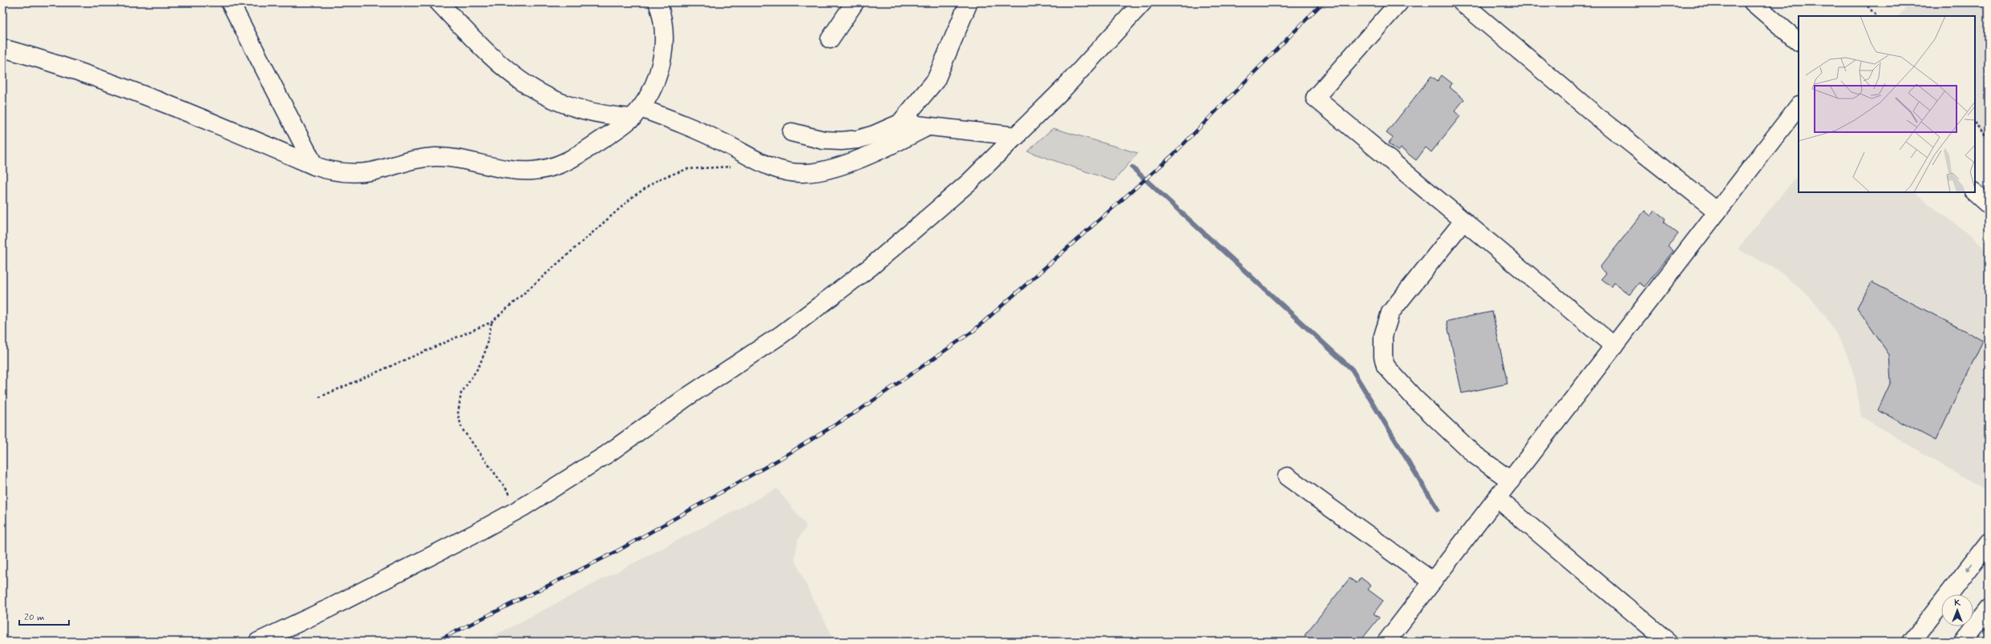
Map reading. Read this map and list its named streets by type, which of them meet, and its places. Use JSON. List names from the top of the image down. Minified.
{"scale_bar":"20 m","north":"top"}
